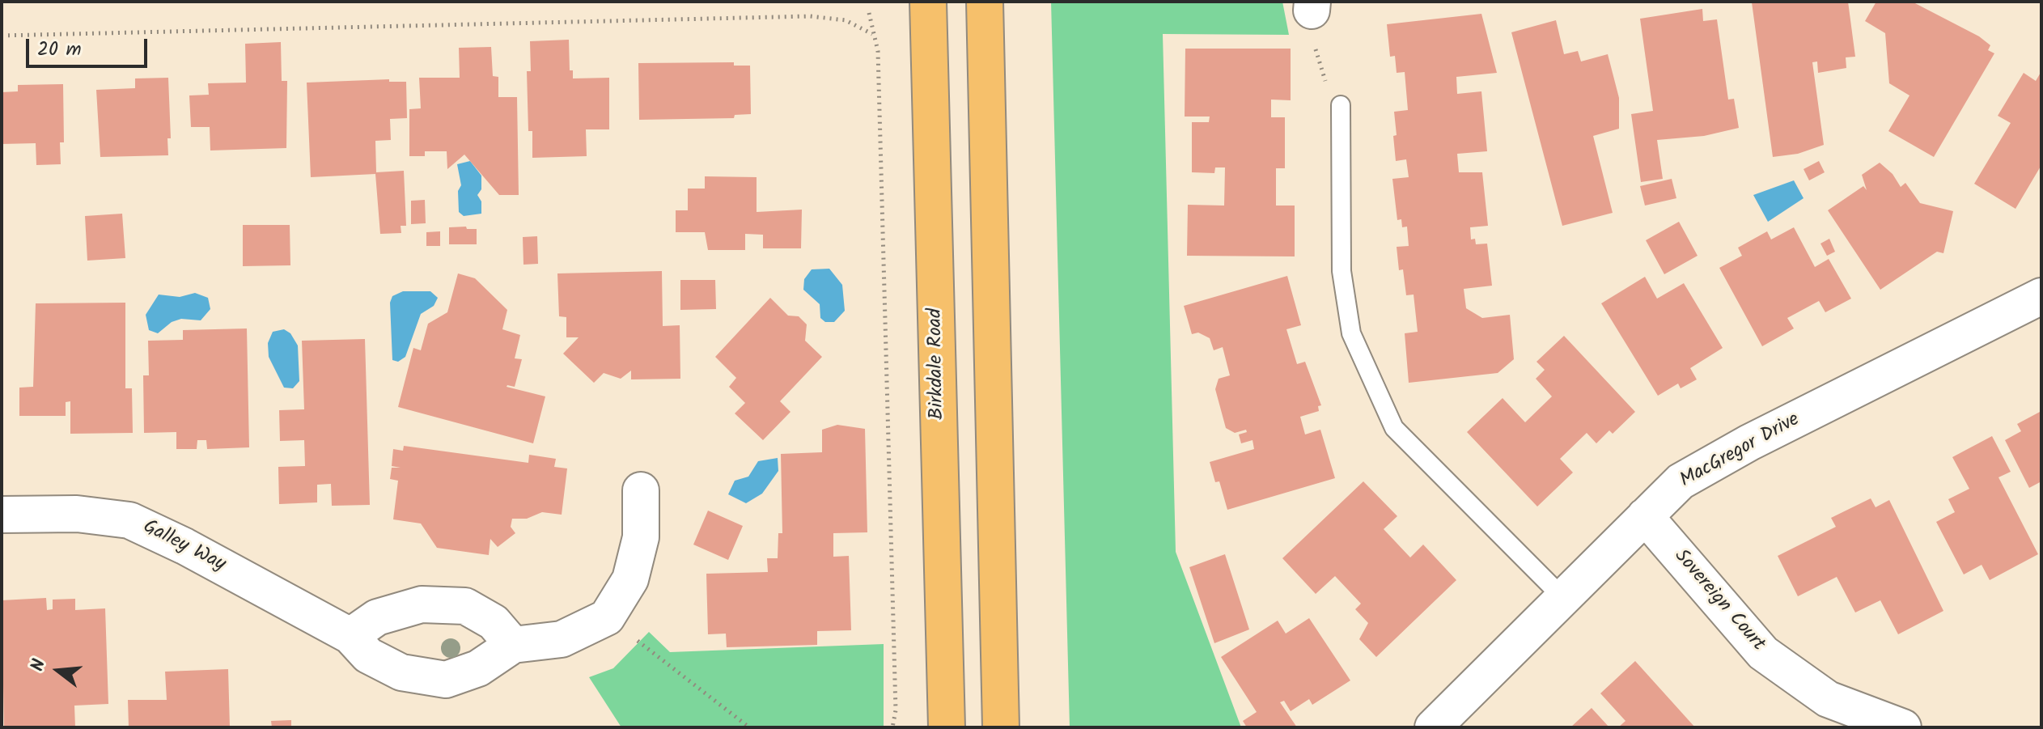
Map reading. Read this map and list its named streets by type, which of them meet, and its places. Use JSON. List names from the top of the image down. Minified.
{"streets":{"main road":["Birkdale Road"],"street":["MacGregor Drive","Galley Way","Sovereign Court"]},"crossings":[["MacGregor Drive","Sovereign Court"]],"scale_bar":"20 m","north":"left"}
